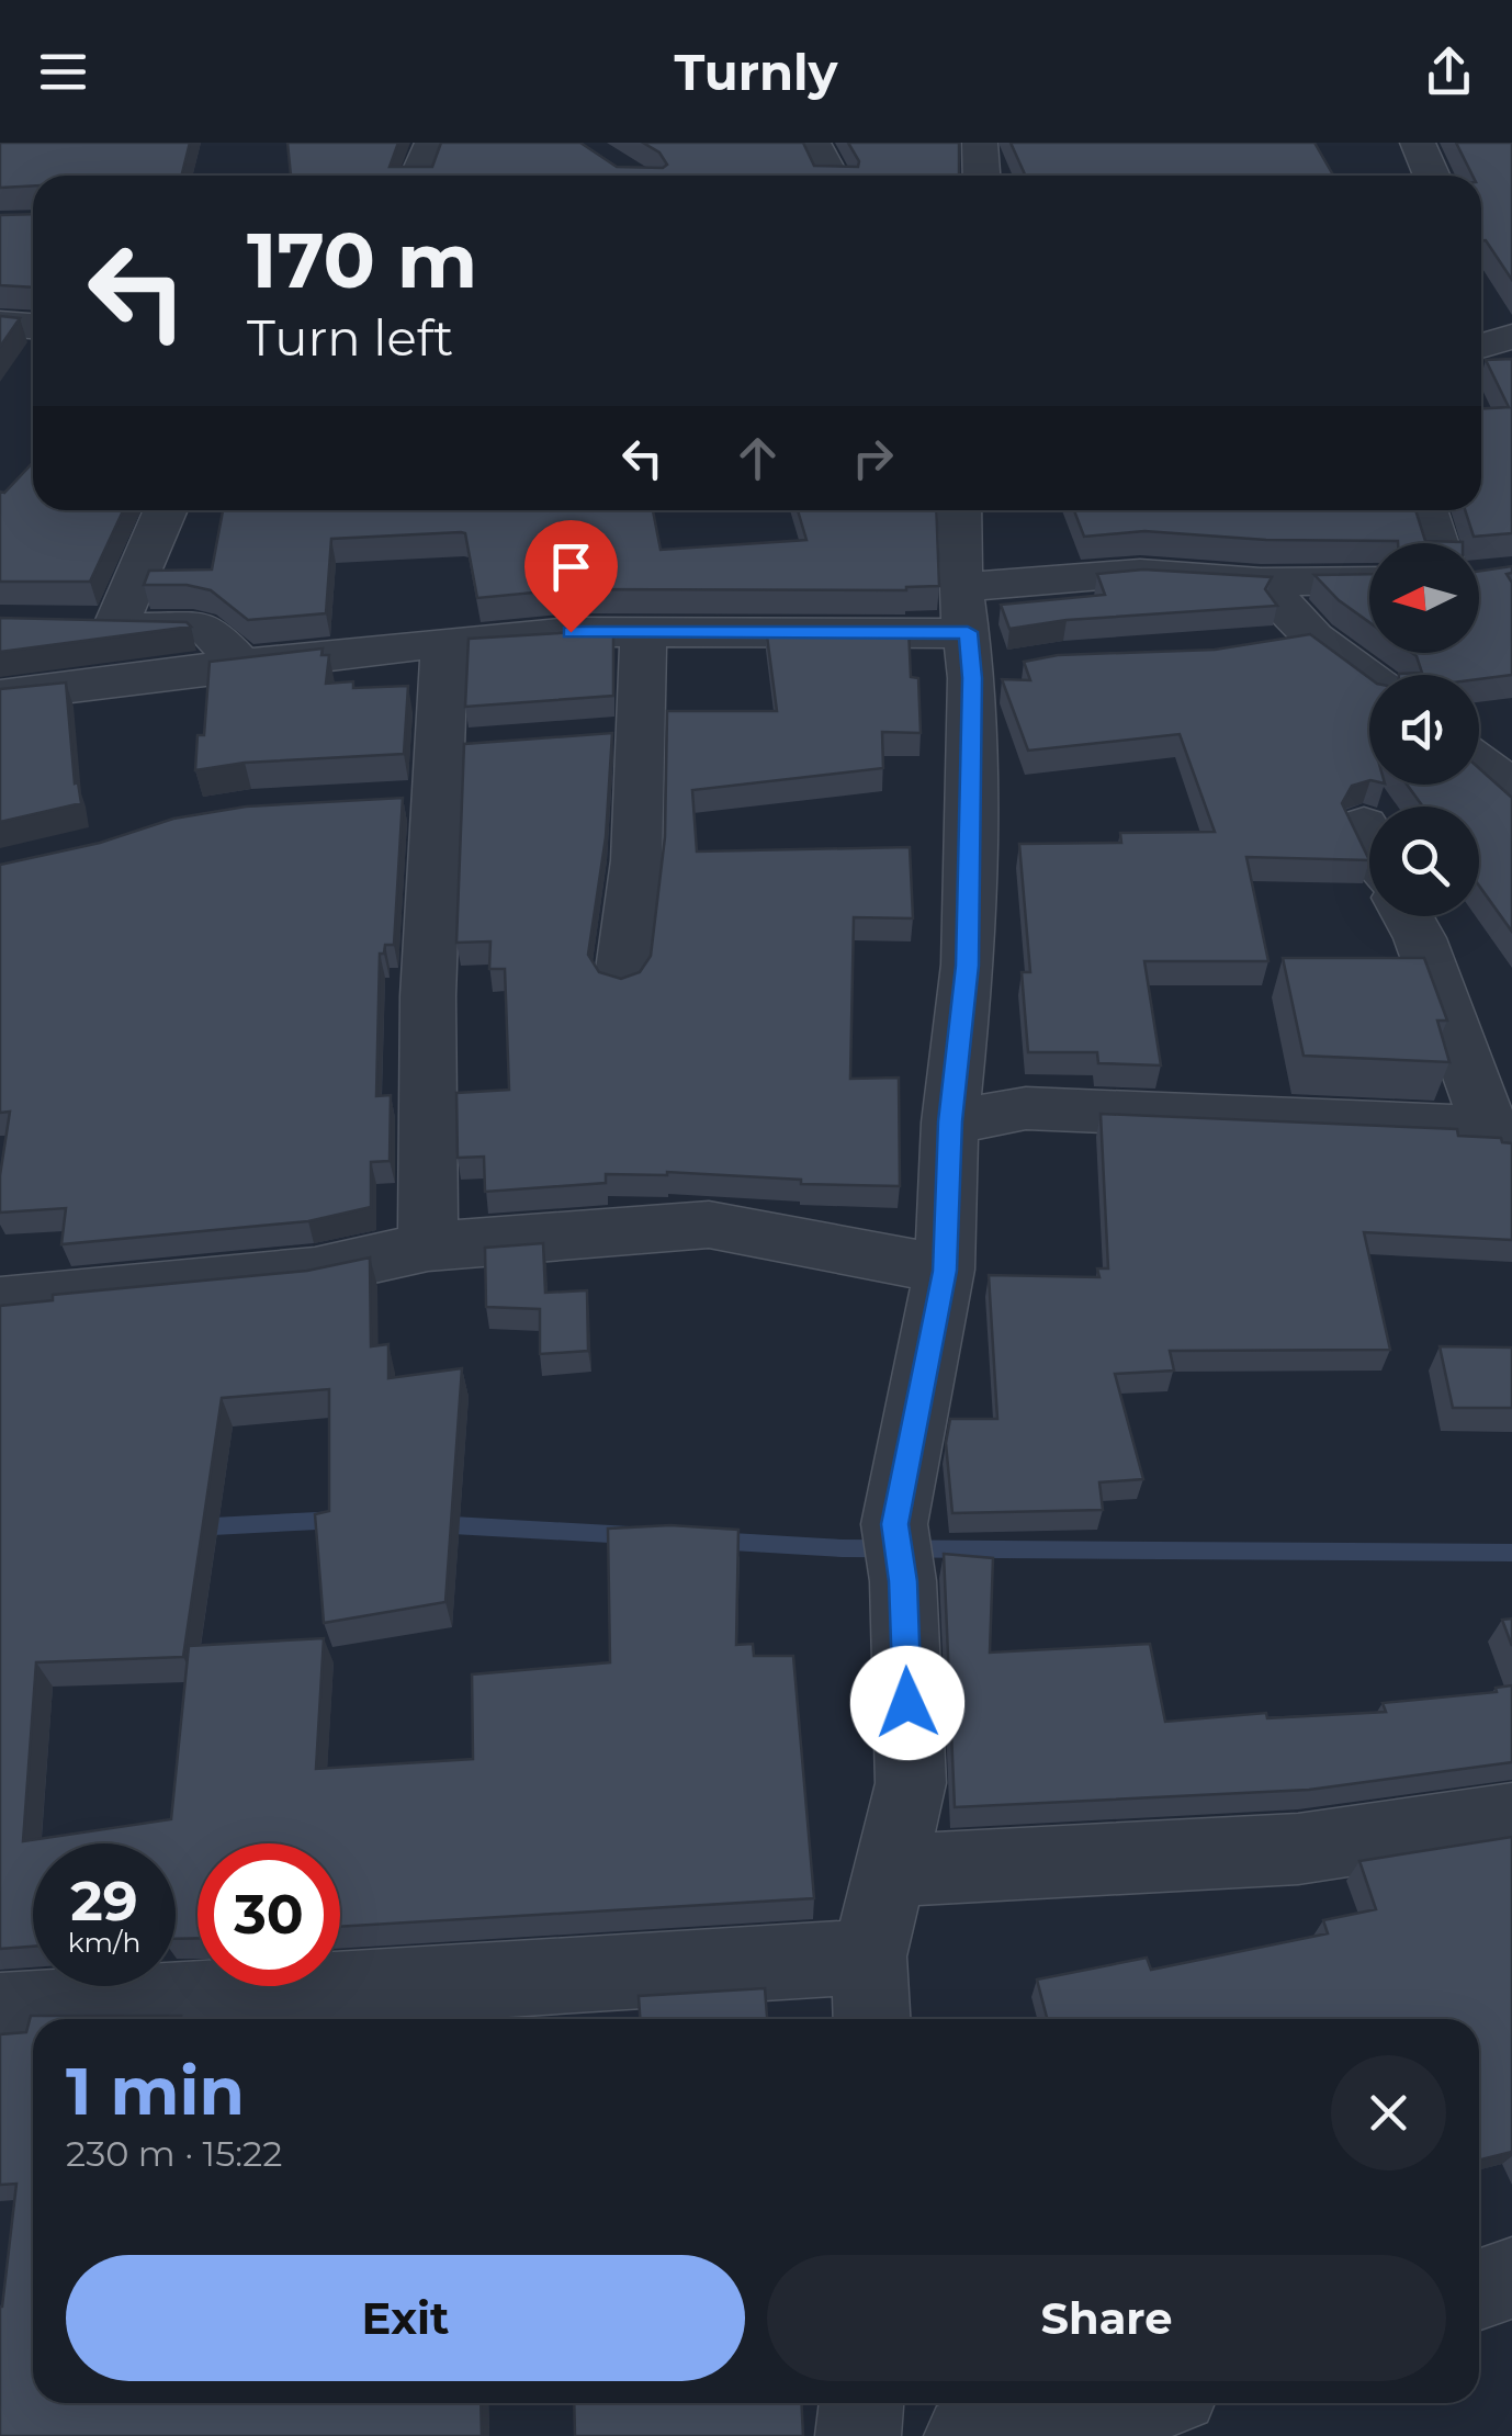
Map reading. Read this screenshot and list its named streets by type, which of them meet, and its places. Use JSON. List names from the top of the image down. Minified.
{"north":"left","page":{"header":"Turnly","turn":["170 m","Turn left"],"speed":"29 km/h","limit":"30","heading":["1 min","230 m · 15:22"],"buttons":["Exit","Share"]}}
